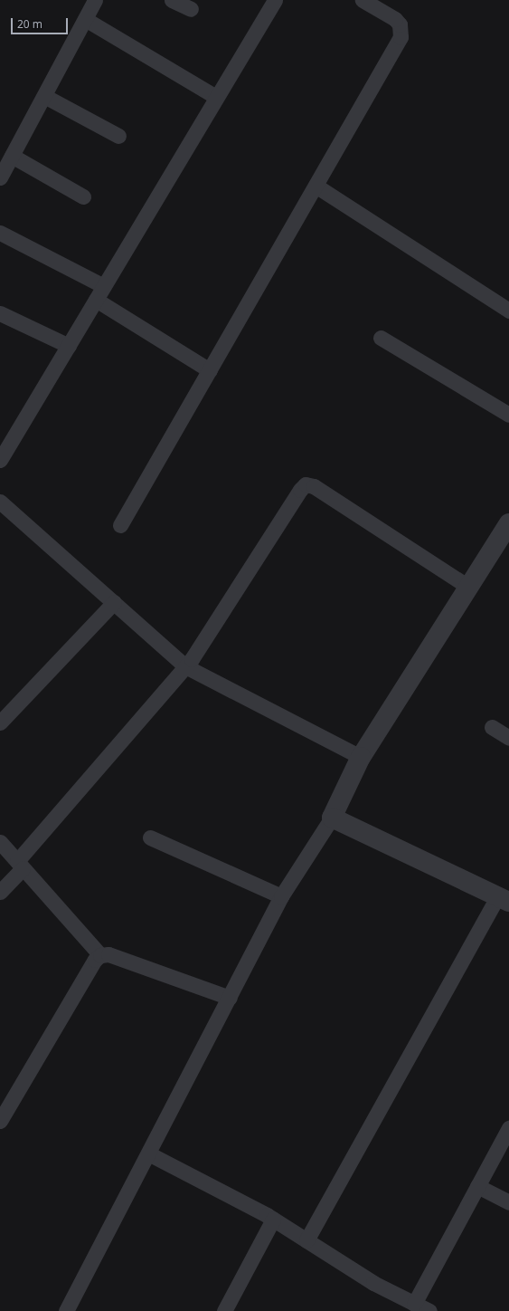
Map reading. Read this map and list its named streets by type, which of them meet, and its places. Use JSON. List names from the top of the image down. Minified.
{"scale_bar":"20 m"}
